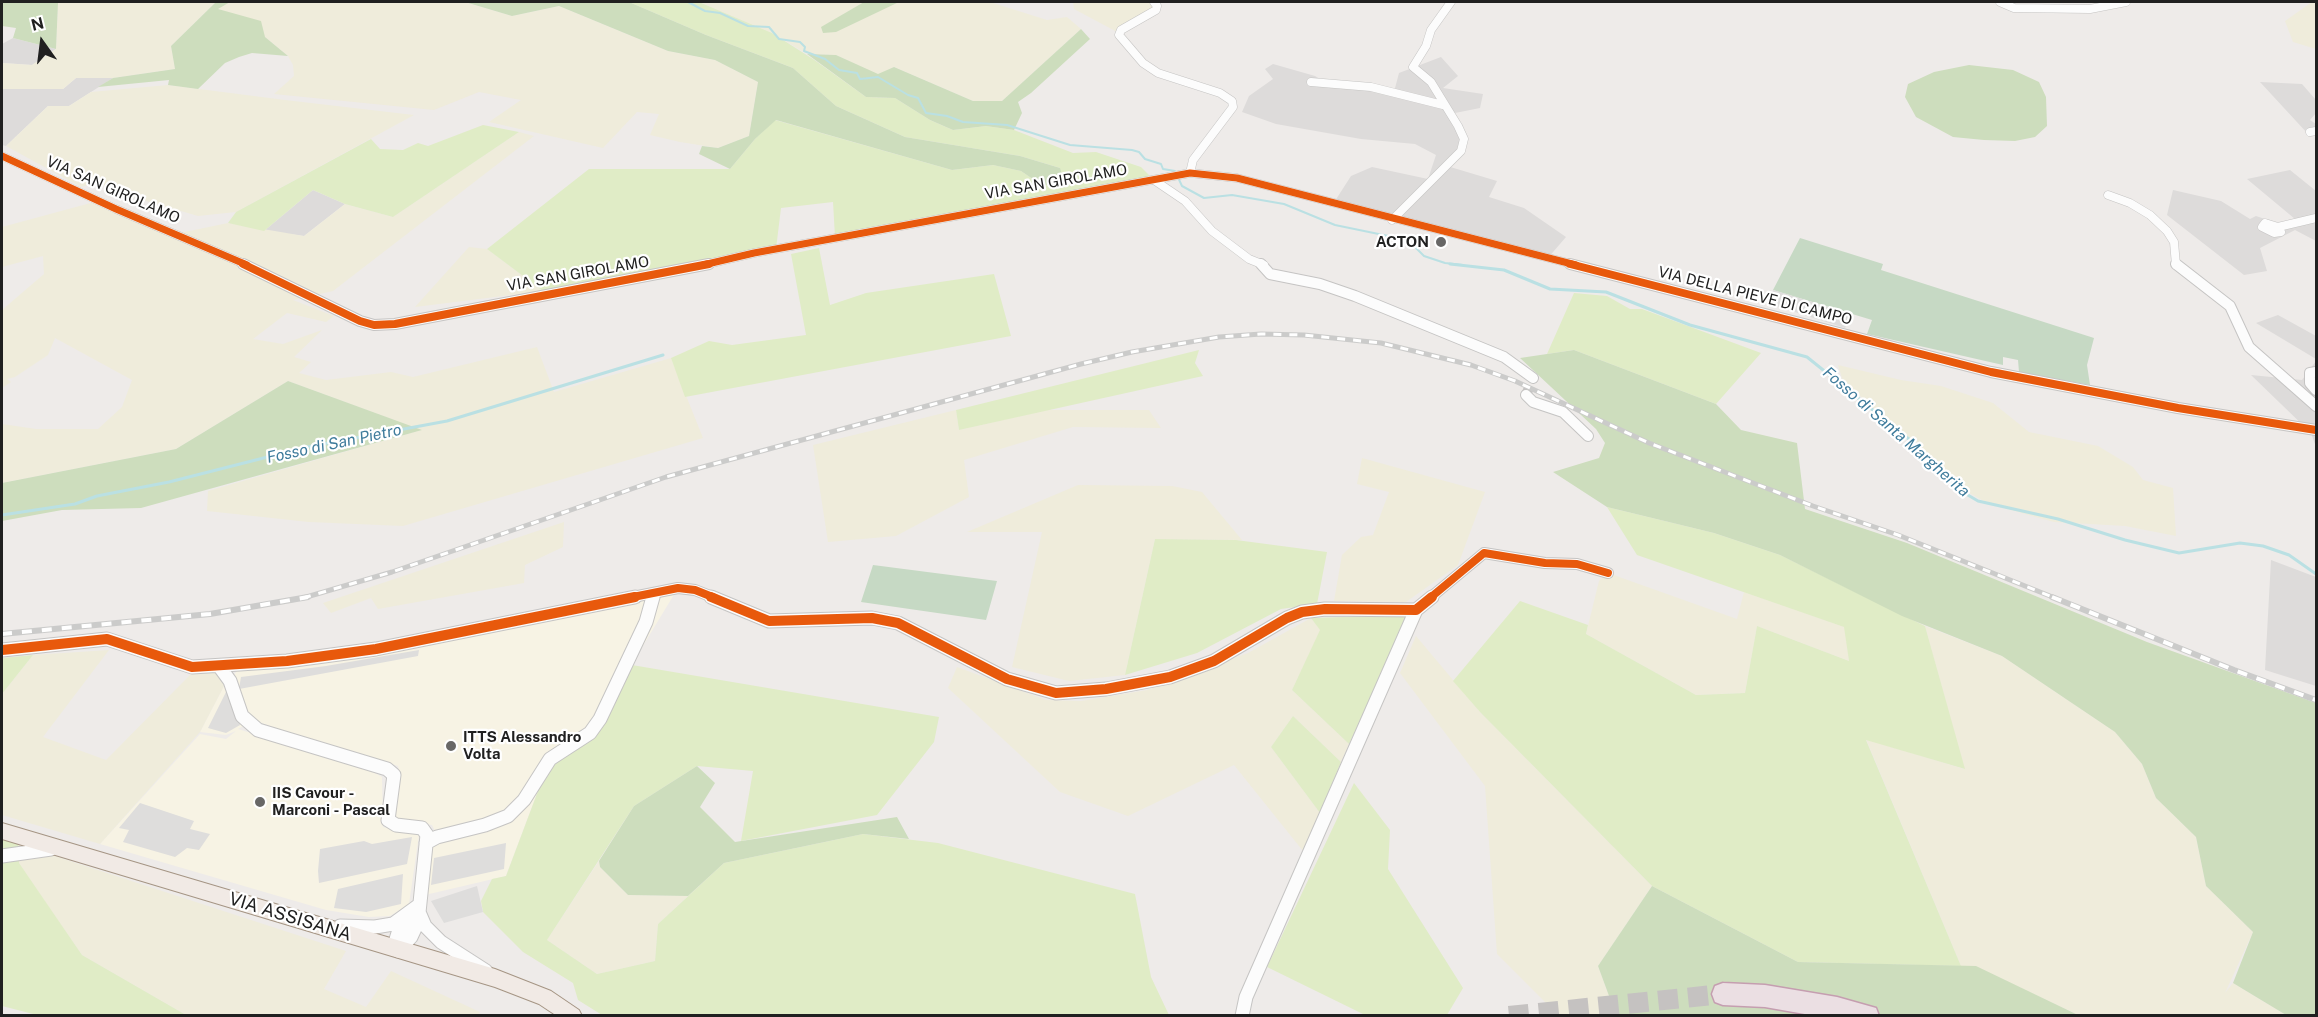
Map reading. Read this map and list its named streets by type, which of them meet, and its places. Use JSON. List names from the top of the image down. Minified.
{"streets":{"main road":["VIA ASSISANA"],"street":["VIA SAN GIROLAMO","VIA DELLA PIEVE DI CAMPO"]},"crossings":[["VIA SAN GIROLAMO","VIA DELLA PIEVE DI CAMPO"]],"water":["Fosso di Santa Margherita","Fosso di San Pietro"],"places":["ACTON","ITTS Alessandro Volta","IIS Cavour - Marconi - Pascal"],"north":"top"}
